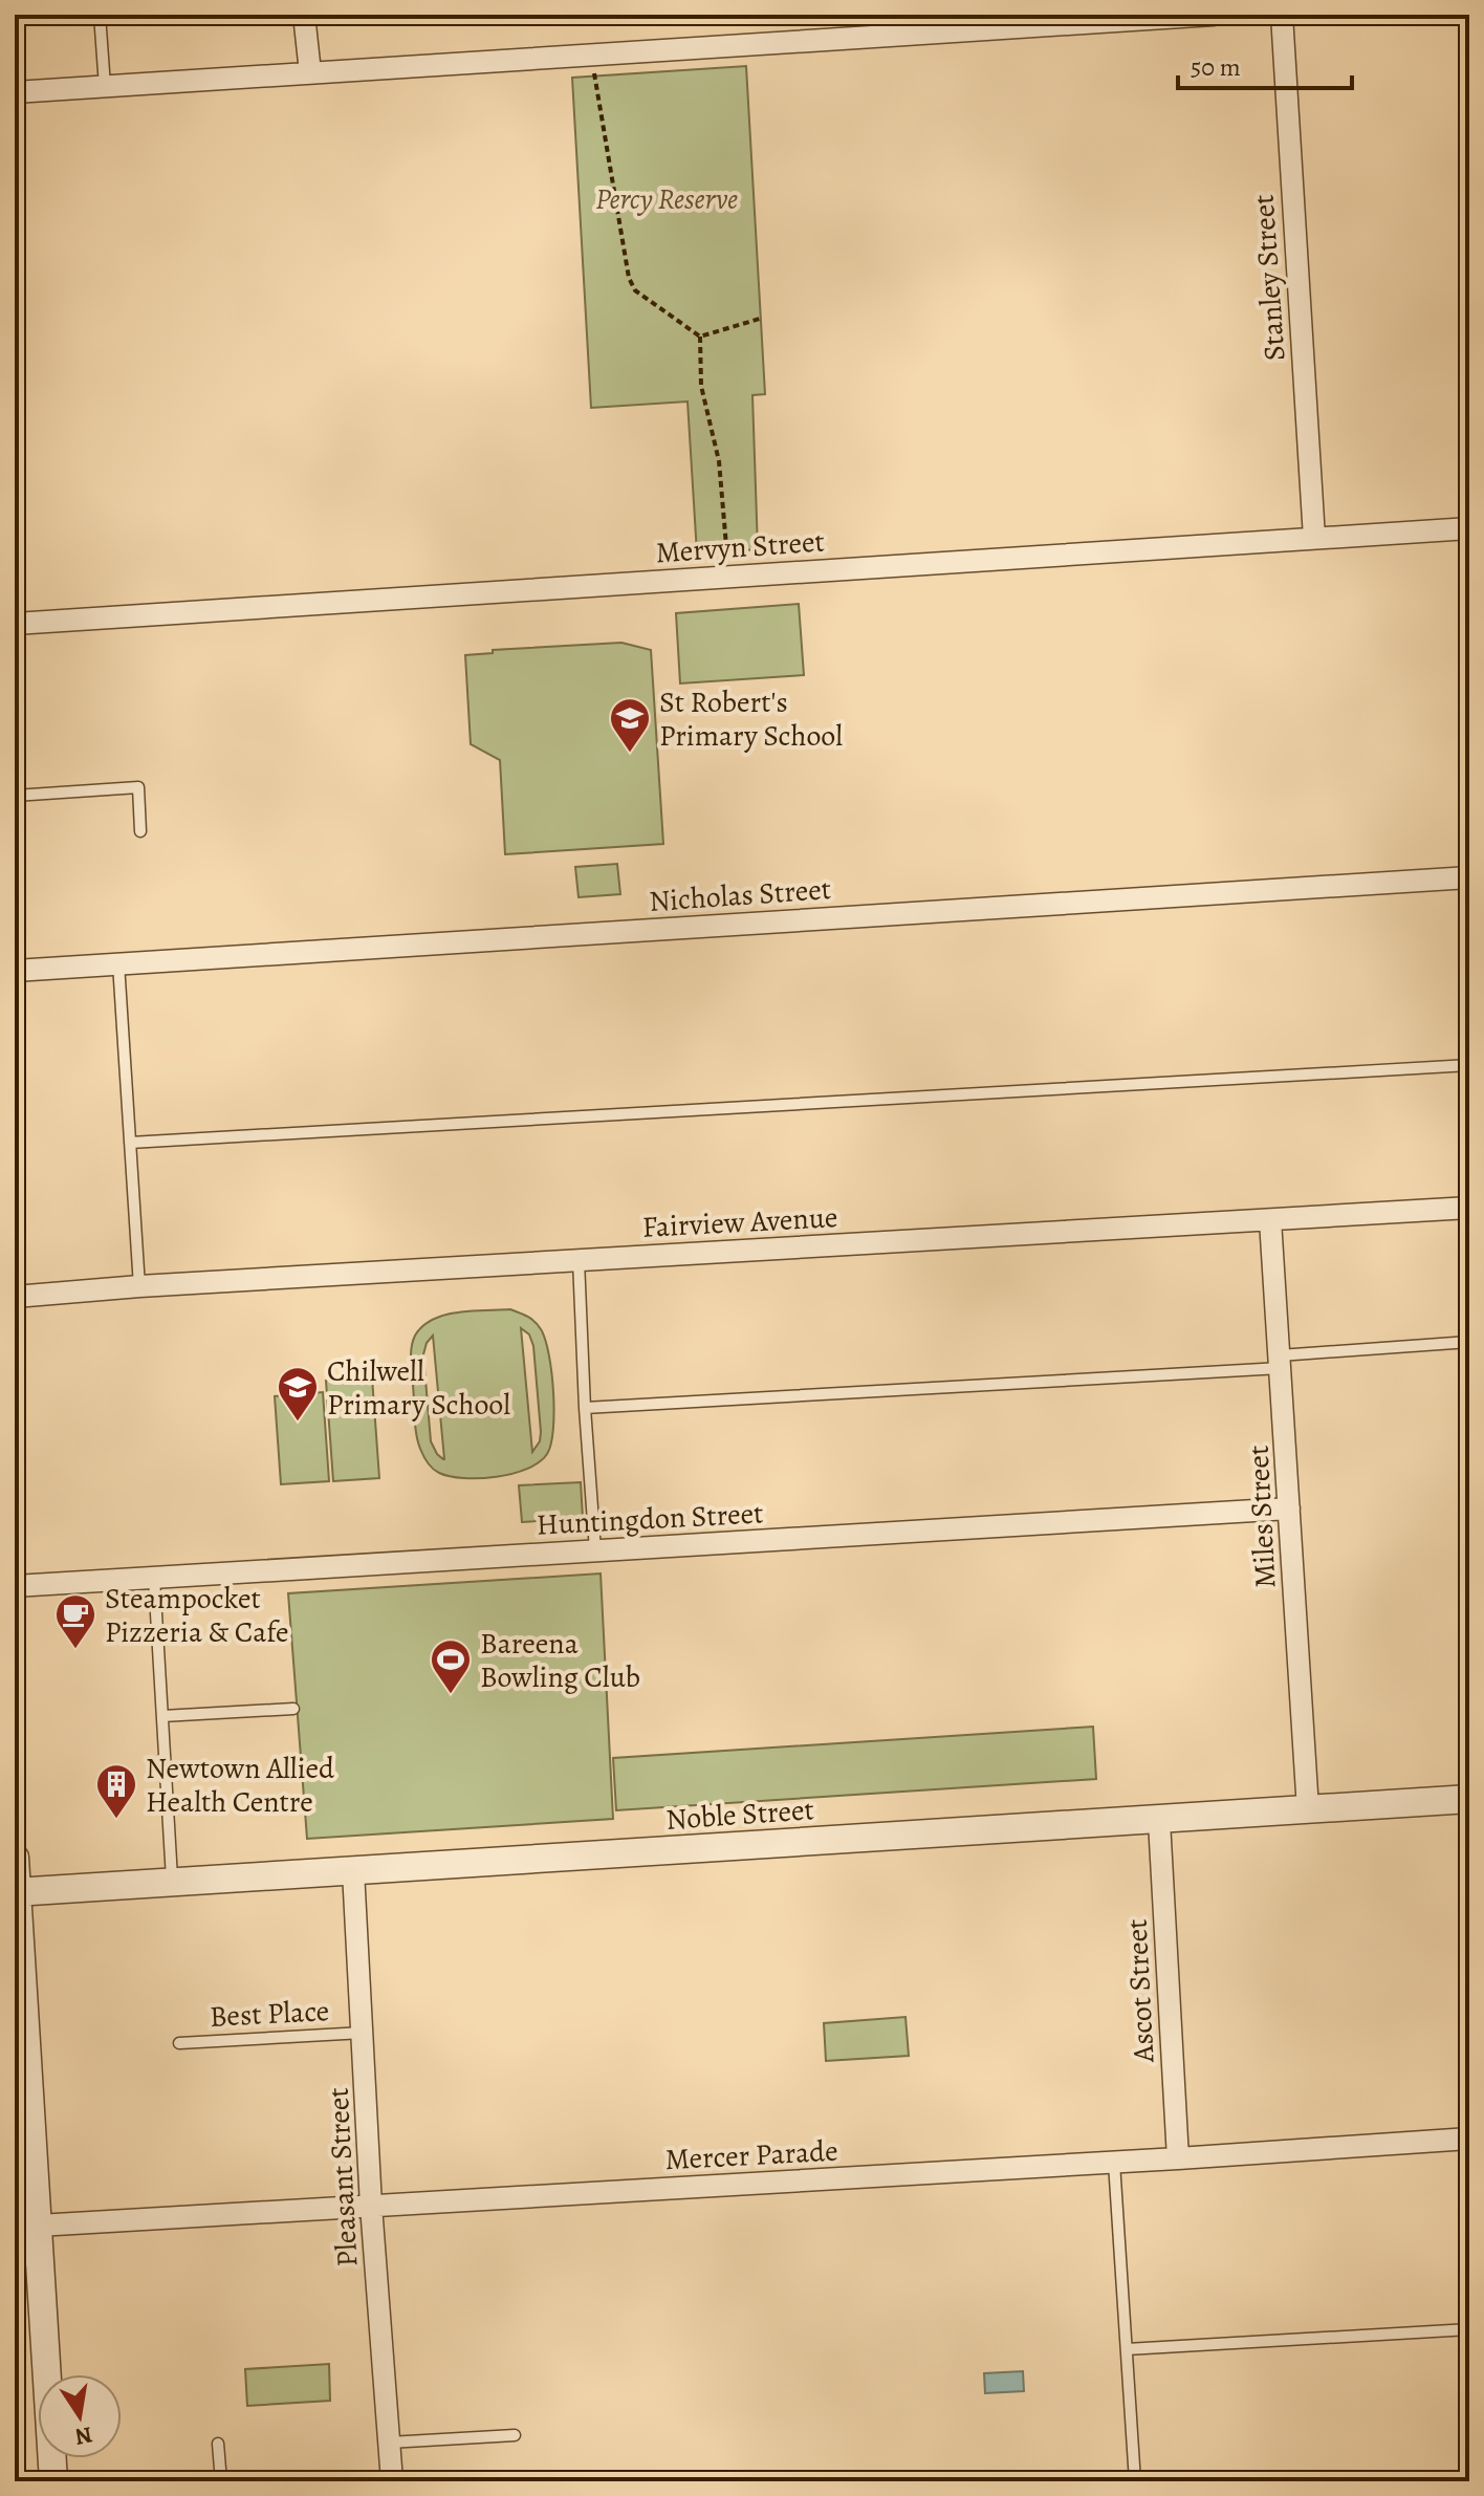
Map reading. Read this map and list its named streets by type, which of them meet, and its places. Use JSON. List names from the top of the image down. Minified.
{"streets":{"street":["Stanley Street","Mervyn Street","Nicholas Street","Fairview Avenue","Miles Street","Huntingdon Street","Noble Street","Ascot Street","Mercer Parade","Pleasant Street"],"lane":["Best Place"]},"crossings":[["Stanley Street","Mervyn Street"],["Fairview Avenue","Miles Street"],["Miles Street","Huntingdon Street"],["Miles Street","Noble Street"],["Noble Street","Ascot Street"],["Noble Street","Pleasant Street"],["Ascot Street","Mercer Parade"],["Best Place","Pleasant Street"],["Mercer Parade","Pleasant Street"]],"parks":["Percy Reserve"],"places":{"school or university":["St Robert's Primary School","Chilwell Primary School"],"cafe":["Steampocket Pizzeria & Cafe"],"sports":["Bareena Bowling Club"],"building":["Newtown Allied Health Centre"]},"scale_bar":"50 m","north":"bottom"}
